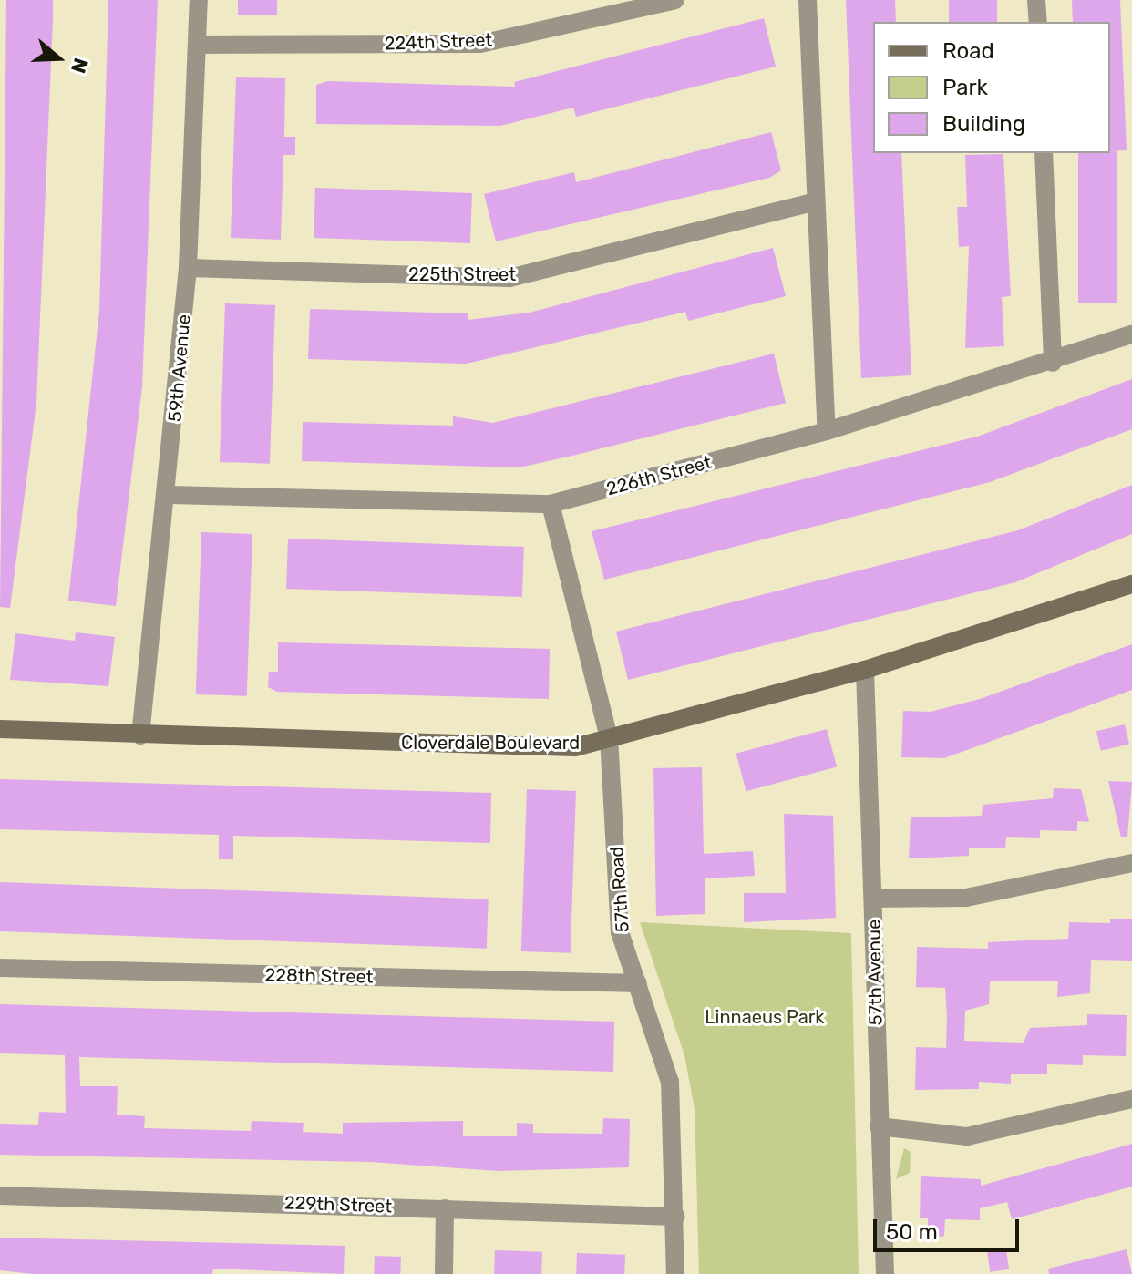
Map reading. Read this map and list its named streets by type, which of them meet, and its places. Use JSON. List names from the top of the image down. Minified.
{"streets":{"street":["224th Street","225th Street","59th Avenue","226th Street","Cloverdale Boulevard","57th Road","57th Avenue","228th Street","229th Street"]},"crossings":[["224th Street","59th Avenue"],["225th Street","59th Avenue"],["59th Avenue","226th Street"],["59th Avenue","Cloverdale Boulevard"],["226th Street","57th Road"],["Cloverdale Boulevard","57th Road"],["Cloverdale Boulevard","57th Avenue"],["57th Road","228th Street"],["57th Road","229th Street"]],"parks":["Linnaeus Park"],"legend":["Road","Park","Building"],"scale_bar":"50 m","north":"right"}
